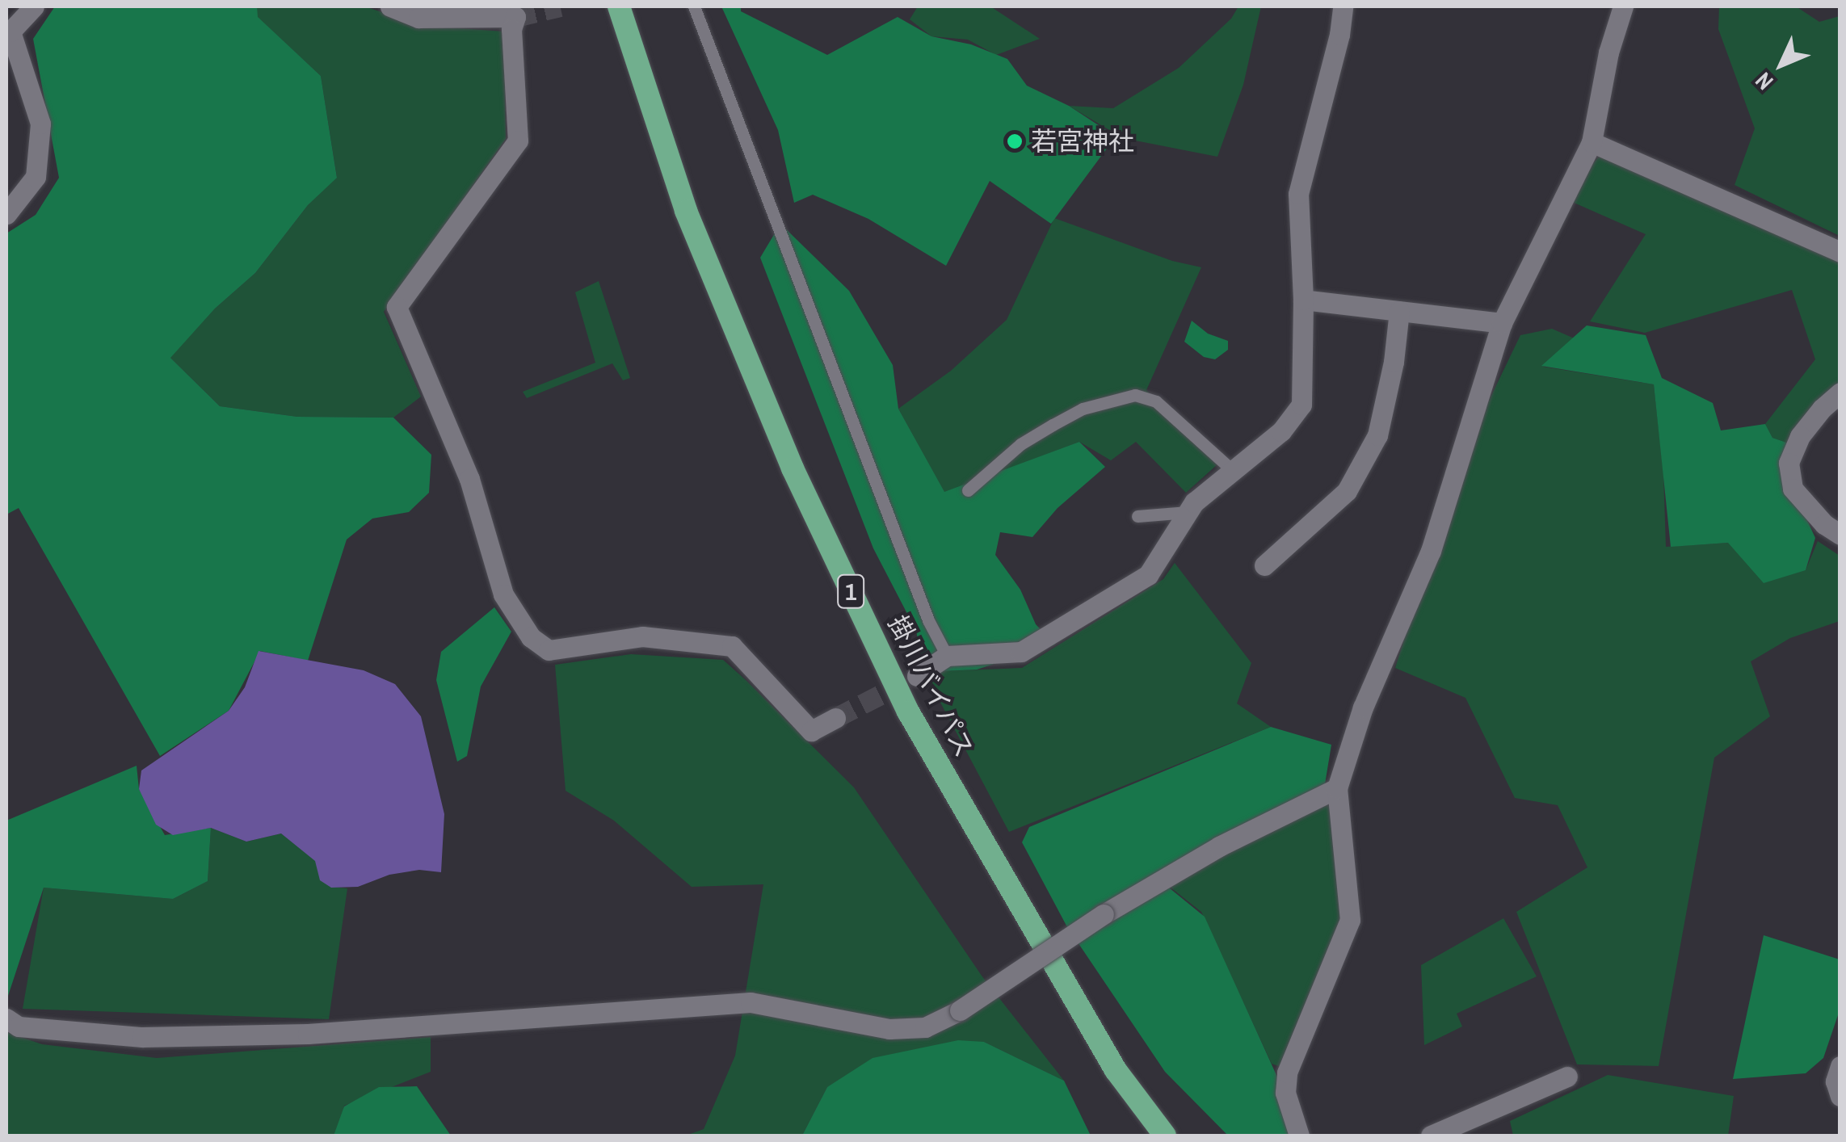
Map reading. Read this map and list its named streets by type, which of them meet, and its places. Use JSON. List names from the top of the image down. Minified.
{"streets":{"highway":["1","掛川バイパス"]},"places":["若宮神社"],"north":"bottom left"}
